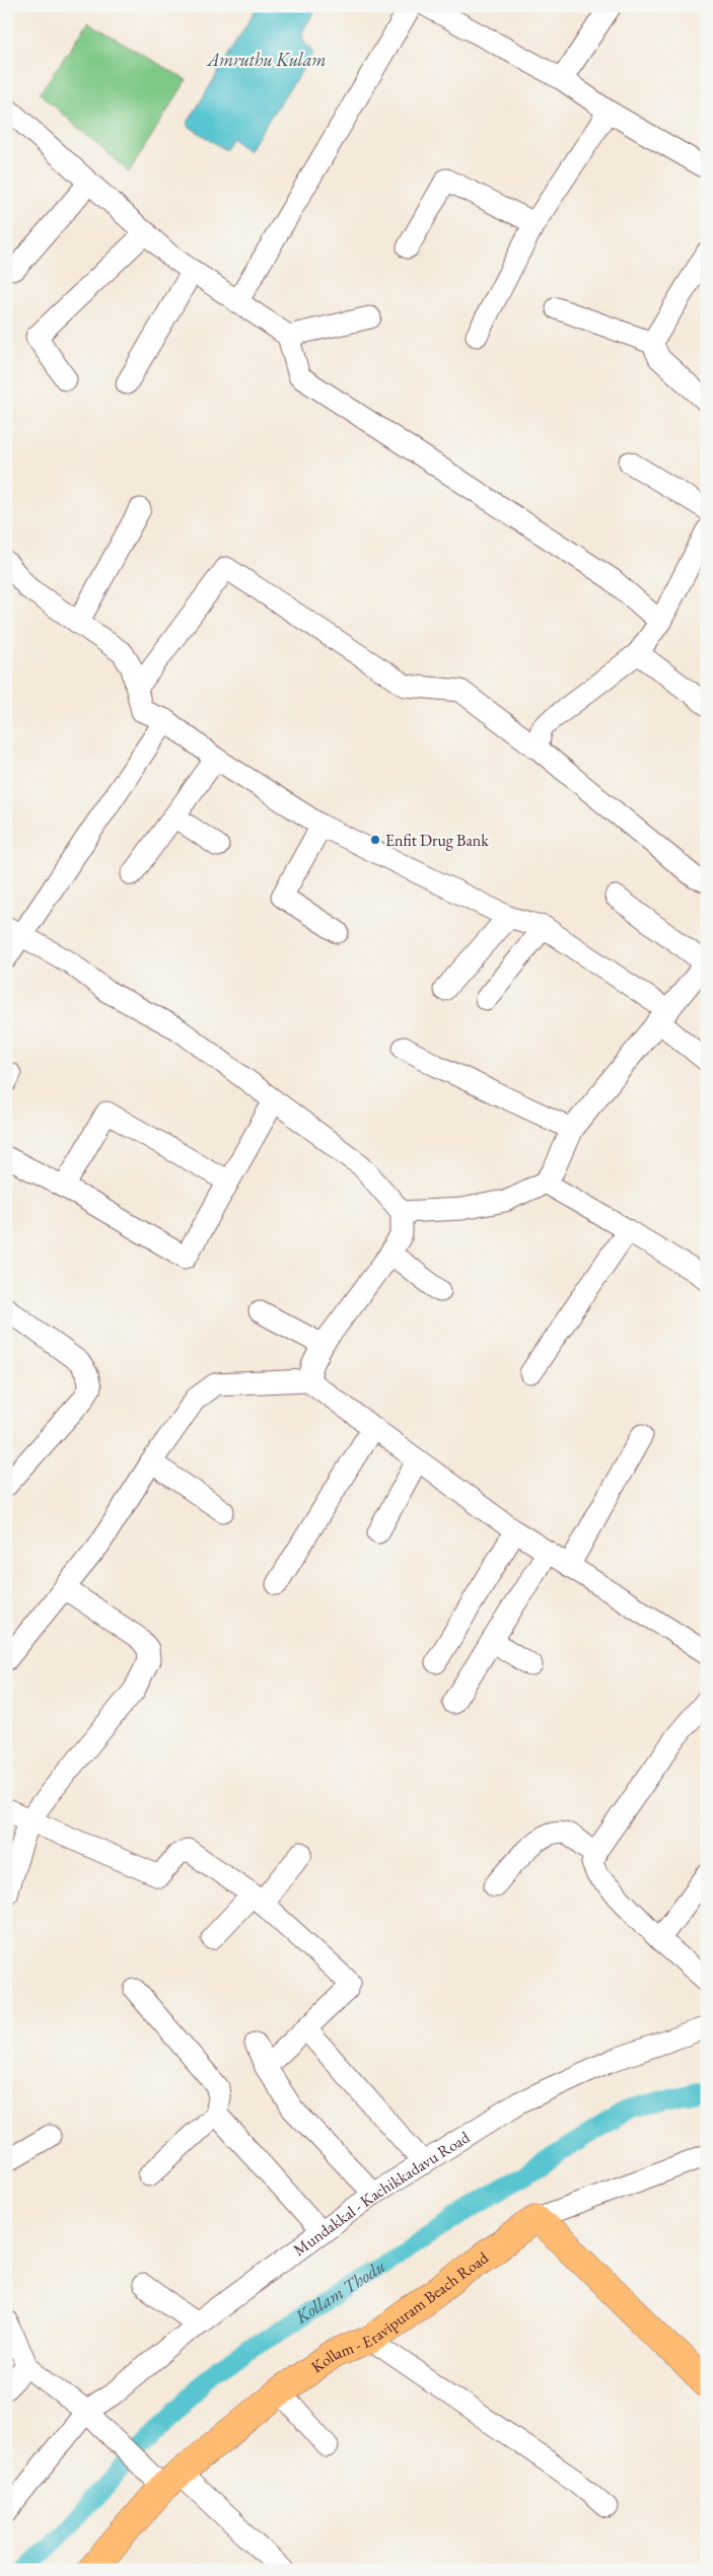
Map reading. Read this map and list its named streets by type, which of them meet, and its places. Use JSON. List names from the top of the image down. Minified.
{"streets":{"main road":["Kollam - Eravipuram Beach Road"],"street":["Mundakkal - Kachikkadavu Road"]},"water":["Amruthu Kulam","Kollam Thodu"],"places":["Enfit Drug Bank"]}
